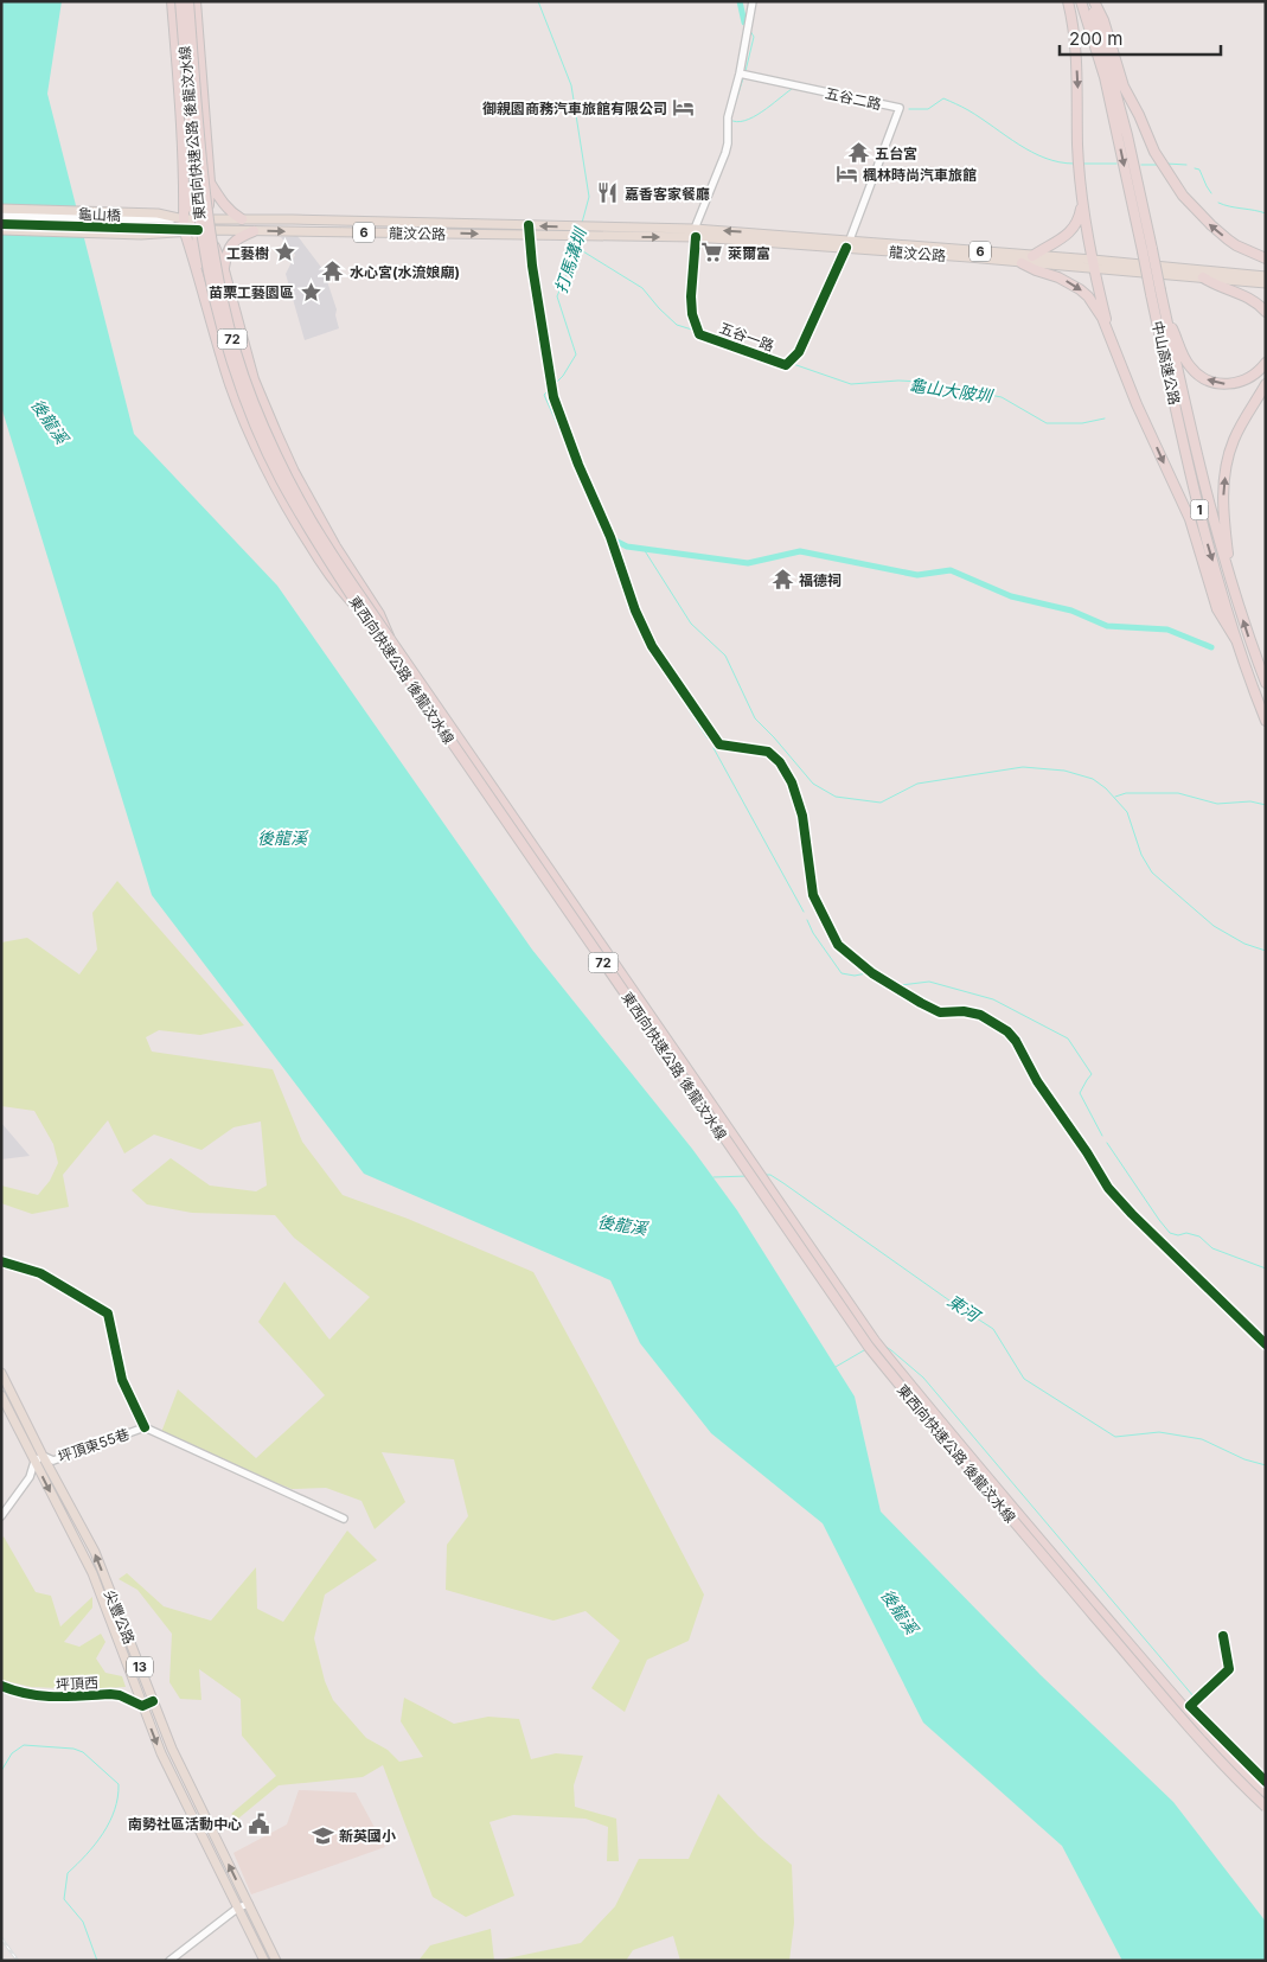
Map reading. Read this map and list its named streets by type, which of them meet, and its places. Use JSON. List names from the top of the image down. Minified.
{"streets":{"highway":["東西向快速公路 後龍汶水線","72","中山高速公路","1"],"main road":["龜山橋","6","龍汶公路","尖豐公路","13"],"street":["五谷二路","五谷一路","坪頂東55巷","坪頂西"]},"crossings":[["五谷二路","龍汶公路"],["五谷二路","五谷一路"],["龜山橋","6"],["龜山橋","龍汶公路"],["6","龍汶公路"],["龍汶公路","五谷一路"],["坪頂東55巷","尖豐公路"],["尖豐公路","坪頂西"]],"water":["打馬溝圳","龜山大陂圳","後龍溪","東河"],"places":{"hotel":["御親園商務汽車旅館有限公司","楓林時尚汽車旅館"],"temple":["五台宮","水心宮(水流娘廟)","福德祠"],"restaurant":["嘉香客家餐廳"],"place":["工藝樹","苗栗工藝園區"],"supermarket":["萊爾富"],"public building":["南勢社區活動中心"],"school or university":["新英國小"]},"scale_bar":"200 m"}
